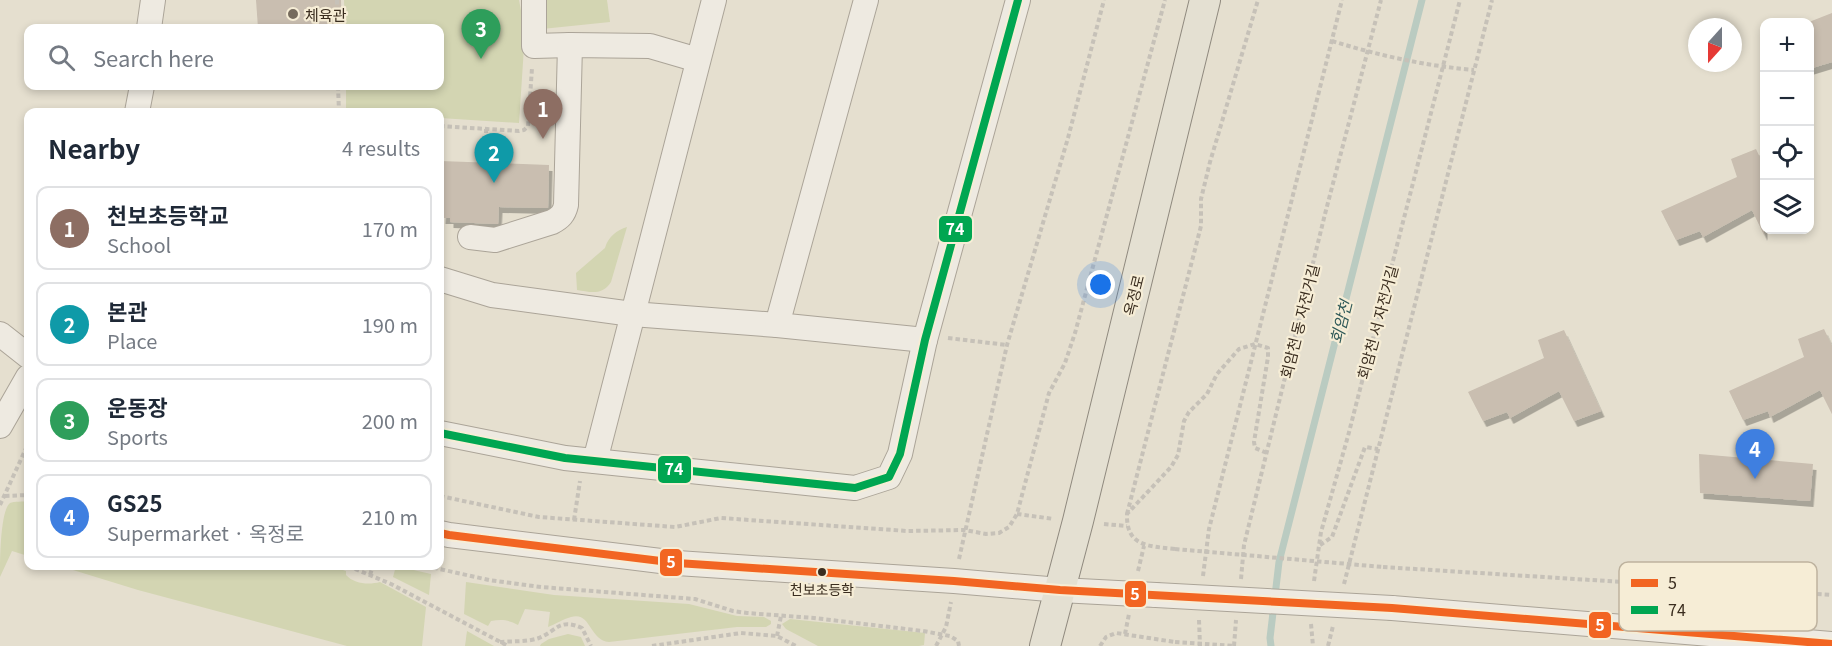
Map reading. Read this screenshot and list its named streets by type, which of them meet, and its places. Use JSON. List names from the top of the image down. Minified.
{"streets":{"main road":["옥정로"],"path":["회암천 동 자전거길","회암천 서 자전거길"]},"water":["회암천"],"places":["체육관","천보초등학"],"lines":["transit line 74","transit line 5"],"legend":["5","74"],"north":"bottom","page":{"pins":["3","1","2","4"],"map_buttons":["+","−"],"search":"Search here","heading":["Nearby","4 results"],"list":[{"mark":"1","name":"천보초등학교","note":"School","value":"170 m"},{"mark":"2","name":"본관","note":"Place","value":"190 m"},{"mark":"3","name":"운동장","note":"Sports","value":"200 m"},{"mark":"4","name":"GS25","note":"Supermarket · 옥정로","value":"210 m"}]}}
